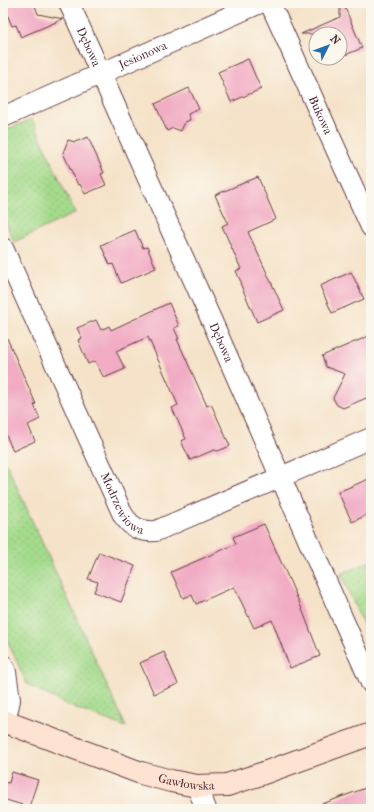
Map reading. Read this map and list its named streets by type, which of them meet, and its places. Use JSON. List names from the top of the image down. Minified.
{"streets":{"street":["Dębowa","Jesionowa","Bukowa","Modrzewiowa","Gawłowska"]},"crossings":[["Dębowa","Jesionowa"],["Dębowa","Modrzewiowa"]],"north":"top right"}
